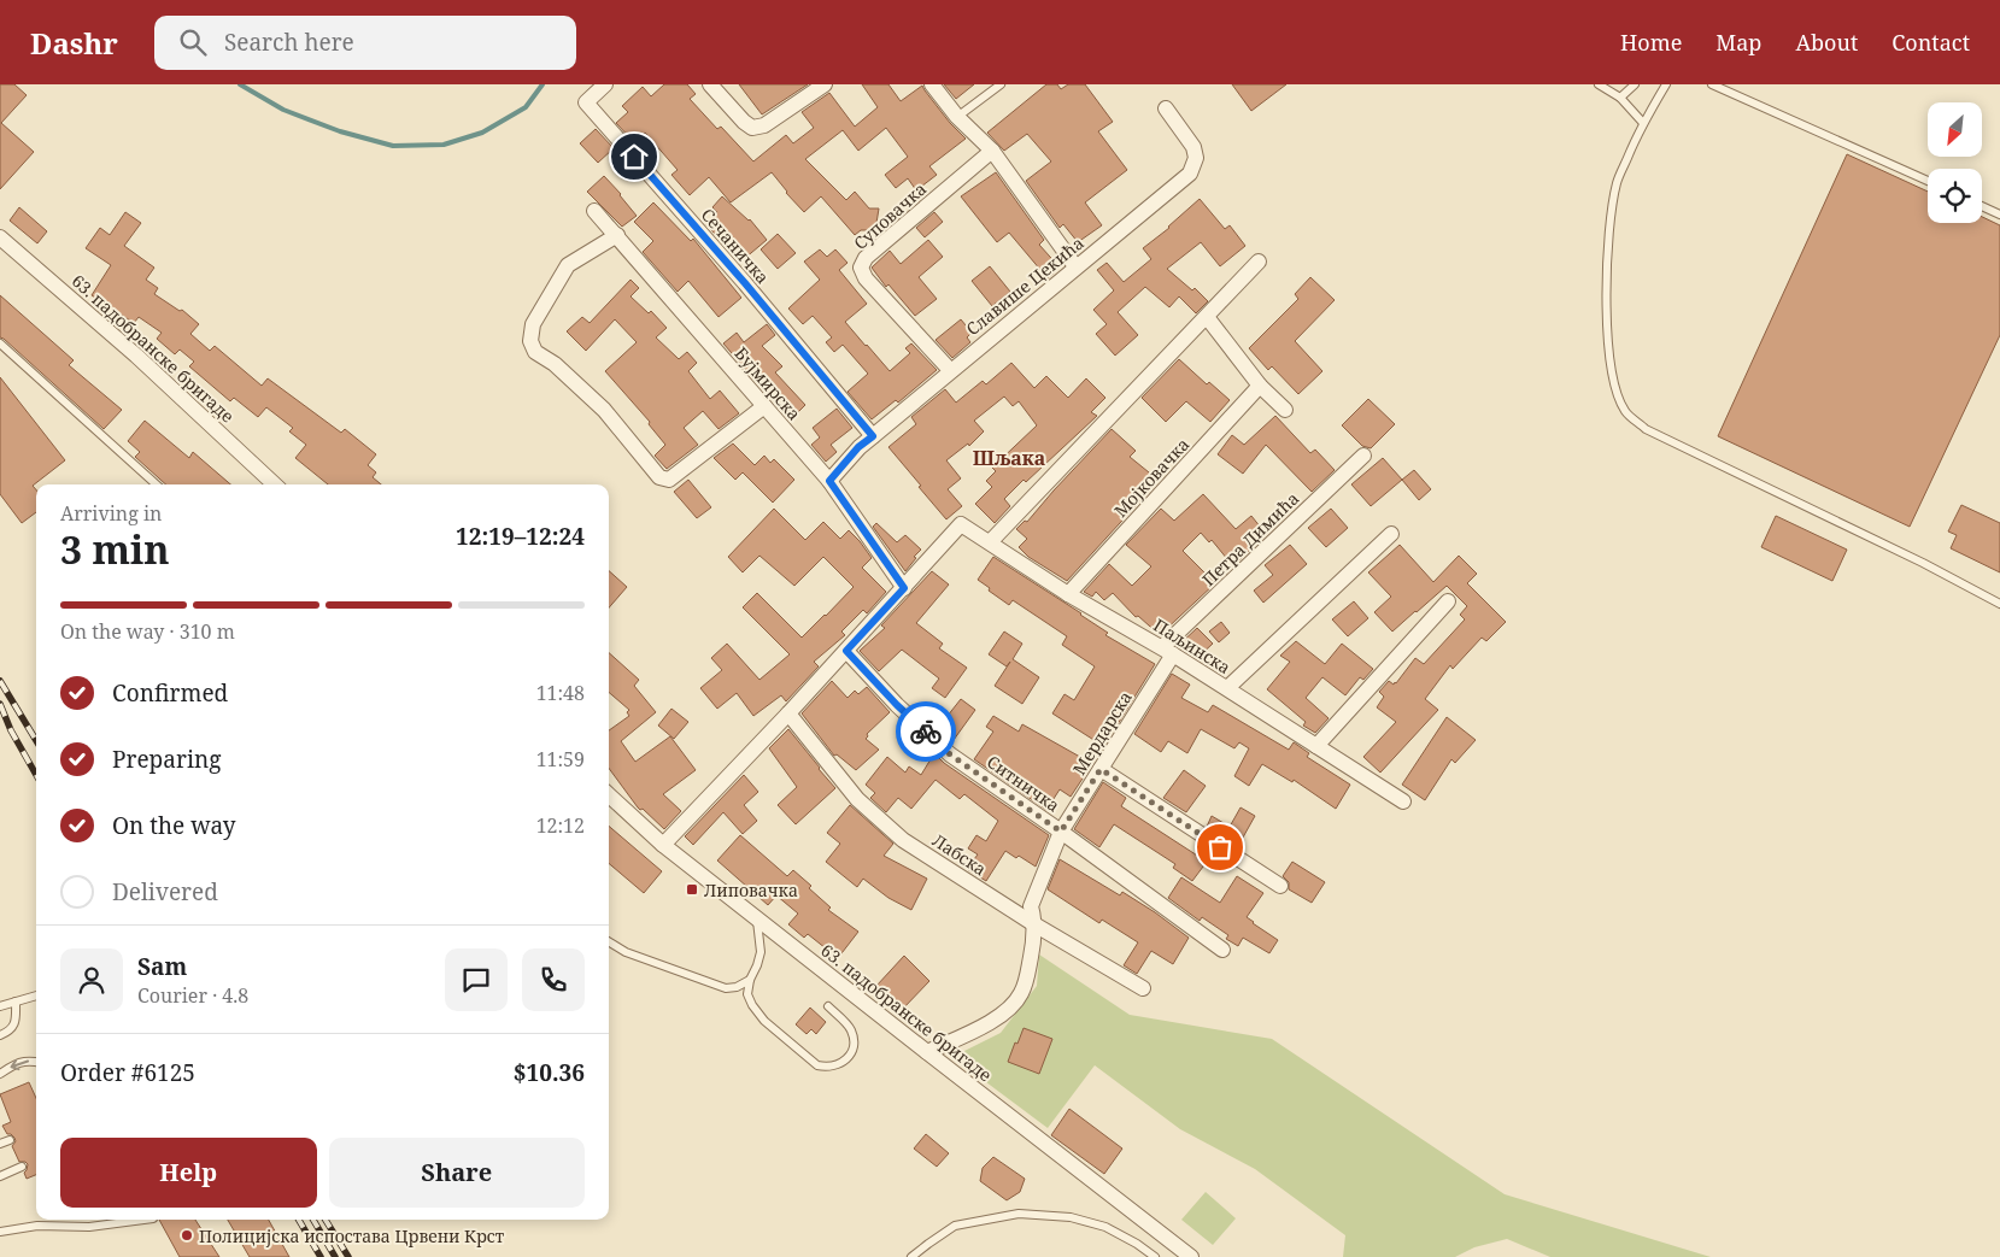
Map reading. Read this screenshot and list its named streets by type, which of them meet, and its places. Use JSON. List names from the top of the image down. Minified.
{"streets":{"street":["Суповачка","Сечаничка","Славише Цекића","63. падобранске бригаде","Бујмирска","Мојковачка","Петра Димића","Паљинска","Мердарска","Ситничка","Лабска"]},"crossings":[["Суповачка","Славише Цекића"],["Сечаничка","Славише Цекића"],["Славише Цекића","Бујмирска"],["63. падобранске бригаде","Мердарска"],["Бујмирска","Паљинска"],["Мојковачка","Паљинска"],["Петра Димића","Паљинска"],["Петра Димића","Мердарска"],["Паљинска","Мердарска"],["Мердарска","Ситничка"],["Мердарска","Лабска"]],"districts":["Шљака"],"places":{"transit":["Липовачка"],"other":["Полицијска испостава Црвени Крст"]},"north":"bottom left","page":{"header":"Dashr","search":"Search here","nav":["Home","Map","About","Contact"],"heading":["3 min","Arriving in","12:19–12:24"],"panel":["Sam","Courier · 4.8","Order #6125","$10.36"],"bar":"On the way · 310 m","list":[["Confirmed","11:48"],["Preparing","11:59"],["On the way","12:12"],"Delivered"],"buttons":["Help","Share"]}}
